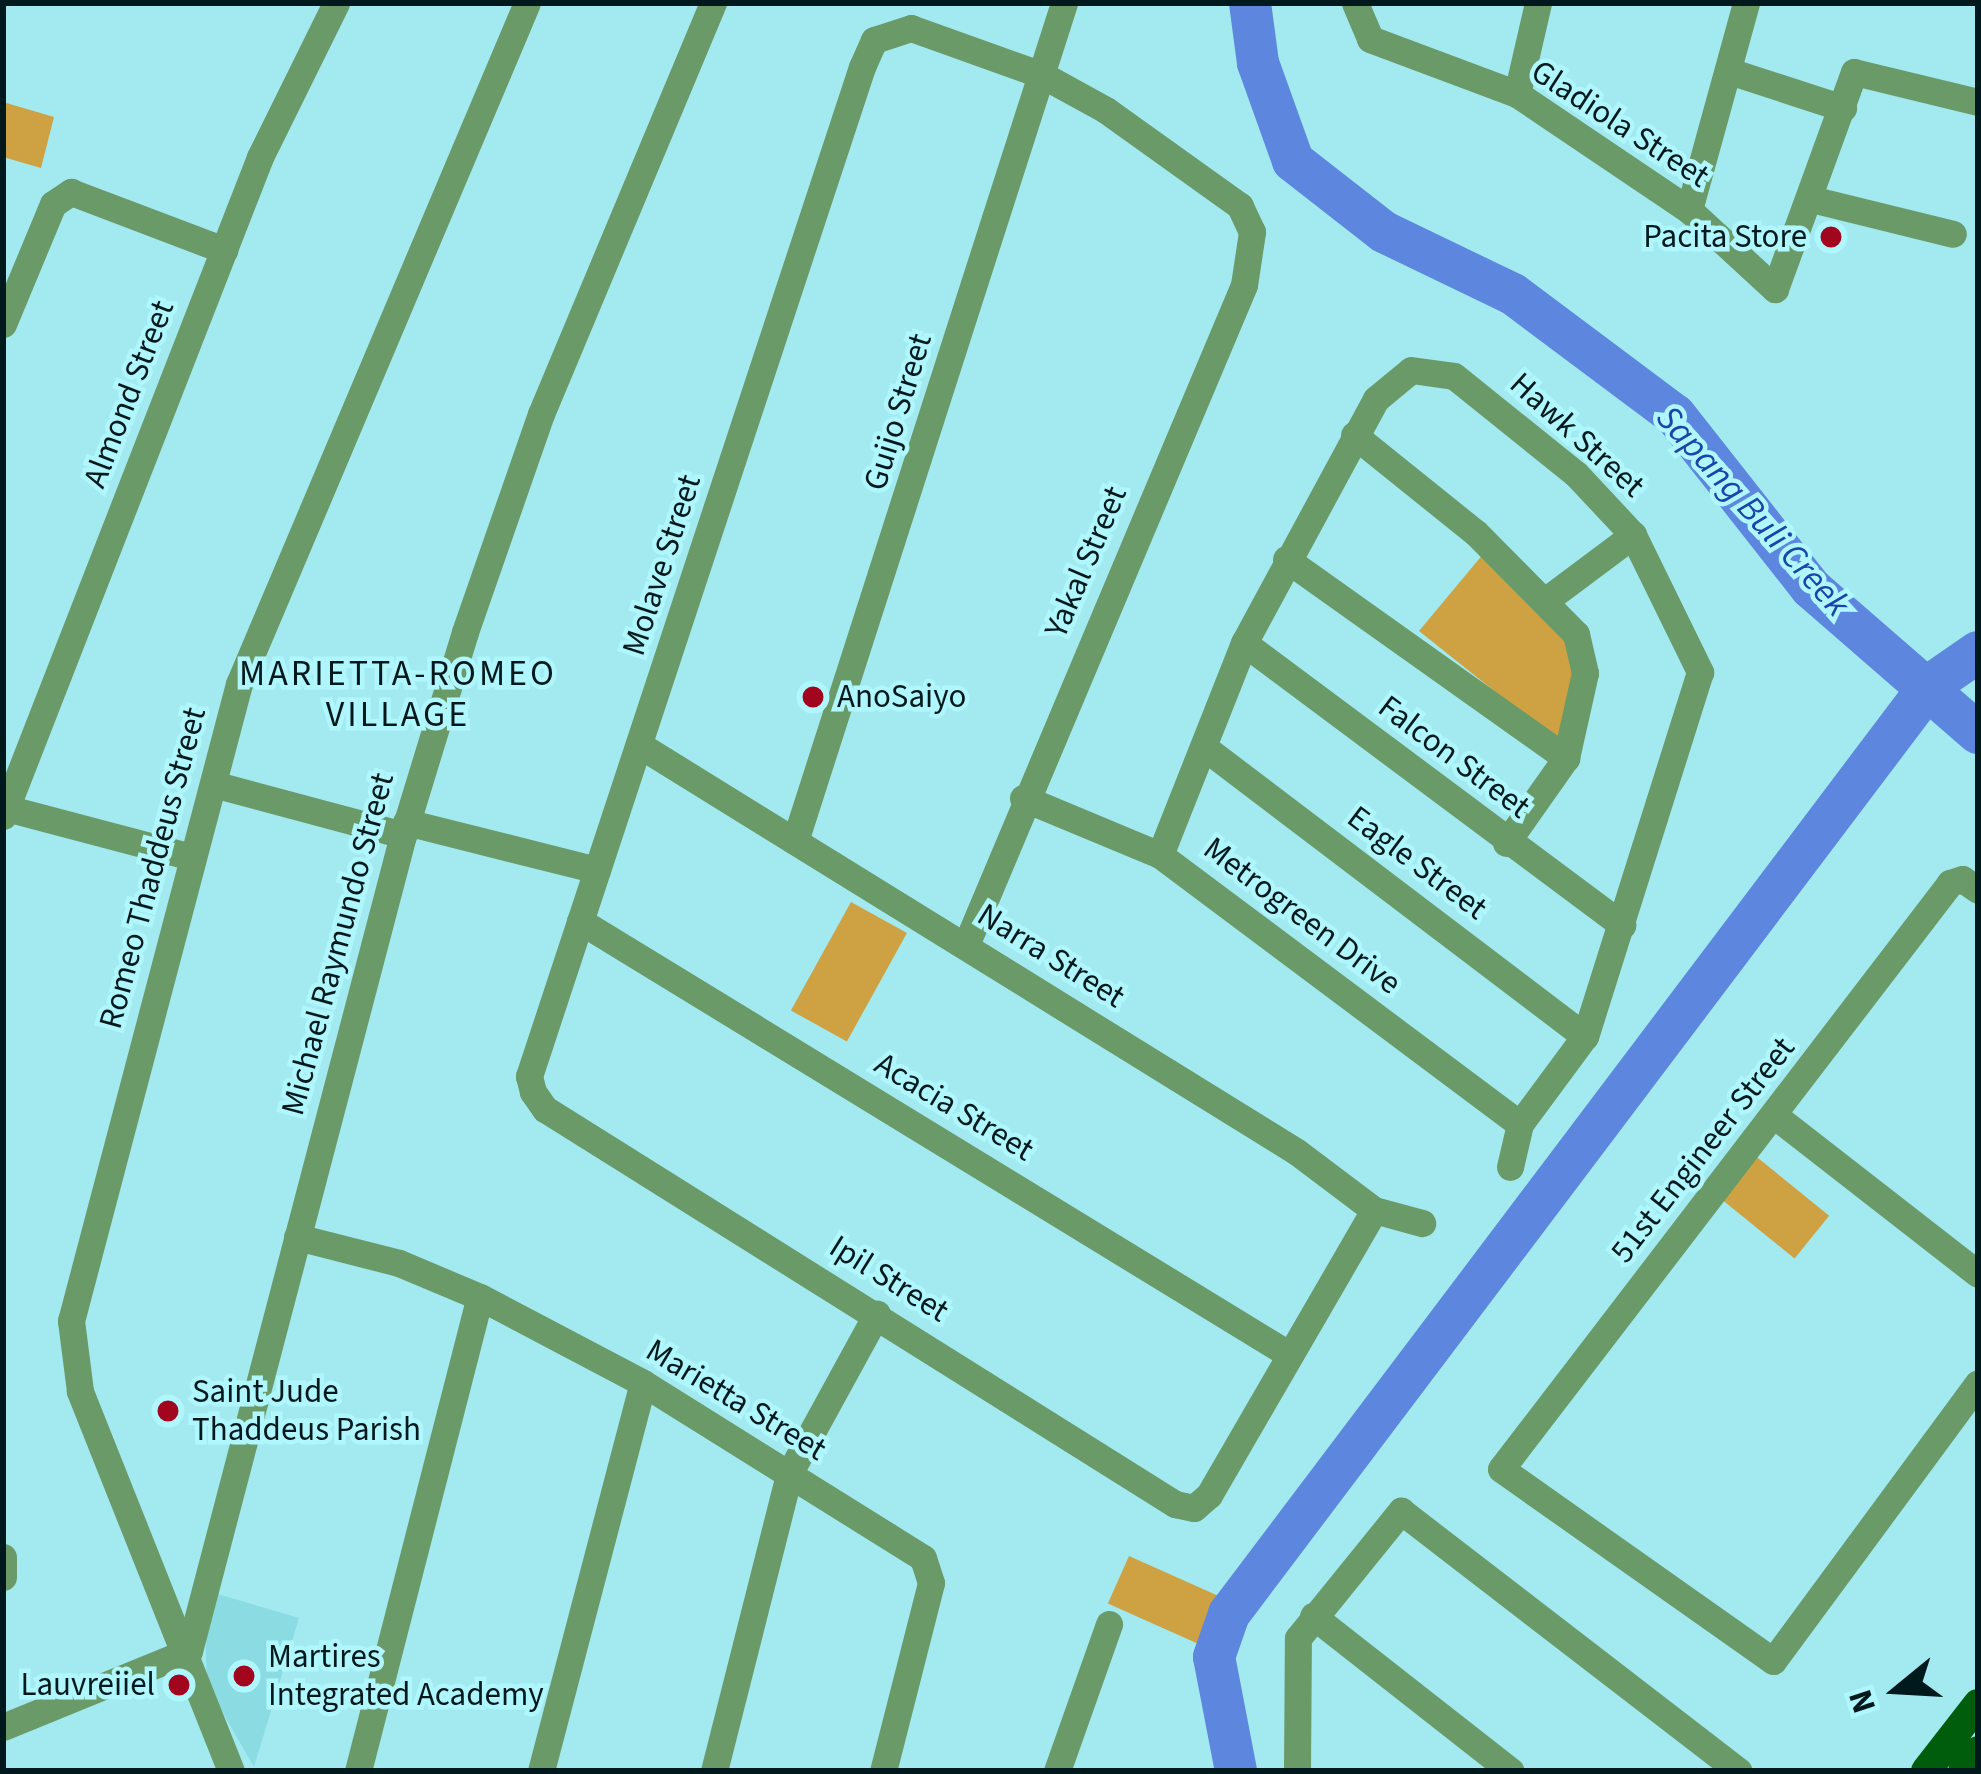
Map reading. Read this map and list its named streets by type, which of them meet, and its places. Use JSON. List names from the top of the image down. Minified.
{"streets":{"street":["Gladiola Street","Almond Street","Guijo Street","Hawk Street","Yakal Street","Molave Street","Falcon Street","Eagle Street","Romeo Thaddeus Street","Metrogreen Drive","Michael Raymundo Street","Narra Street","Acacia Street","51st Engineer Street","Ipil Street","Marietta Street"]},"crossings":[["Guijo Street","Yakal Street"],["Guijo Street","Molave Street"],["Guijo Street","Narra Street"],["Hawk Street","Falcon Street"],["Hawk Street","Eagle Street"],["Hawk Street","Metrogreen Drive"],["Yakal Street","Molave Street"],["Yakal Street","Metrogreen Drive"],["Yakal Street","Narra Street"],["Molave Street","Narra Street"],["Molave Street","Acacia Street"],["Molave Street","Ipil Street"],["Romeo Thaddeus Street","Michael Raymundo Street"],["Michael Raymundo Street","Marietta Street"],["Acacia Street","Ipil Street"]],"districts":["MARIETTA-ROMEO VILLAGE"],"water":["Sapang Buli Creek"],"places":["Pacita Store","AnoSaiyo","Saint Jude Thaddeus Parish","Martires Integrated Academy","Lauvreiiel"],"north":"left"}
